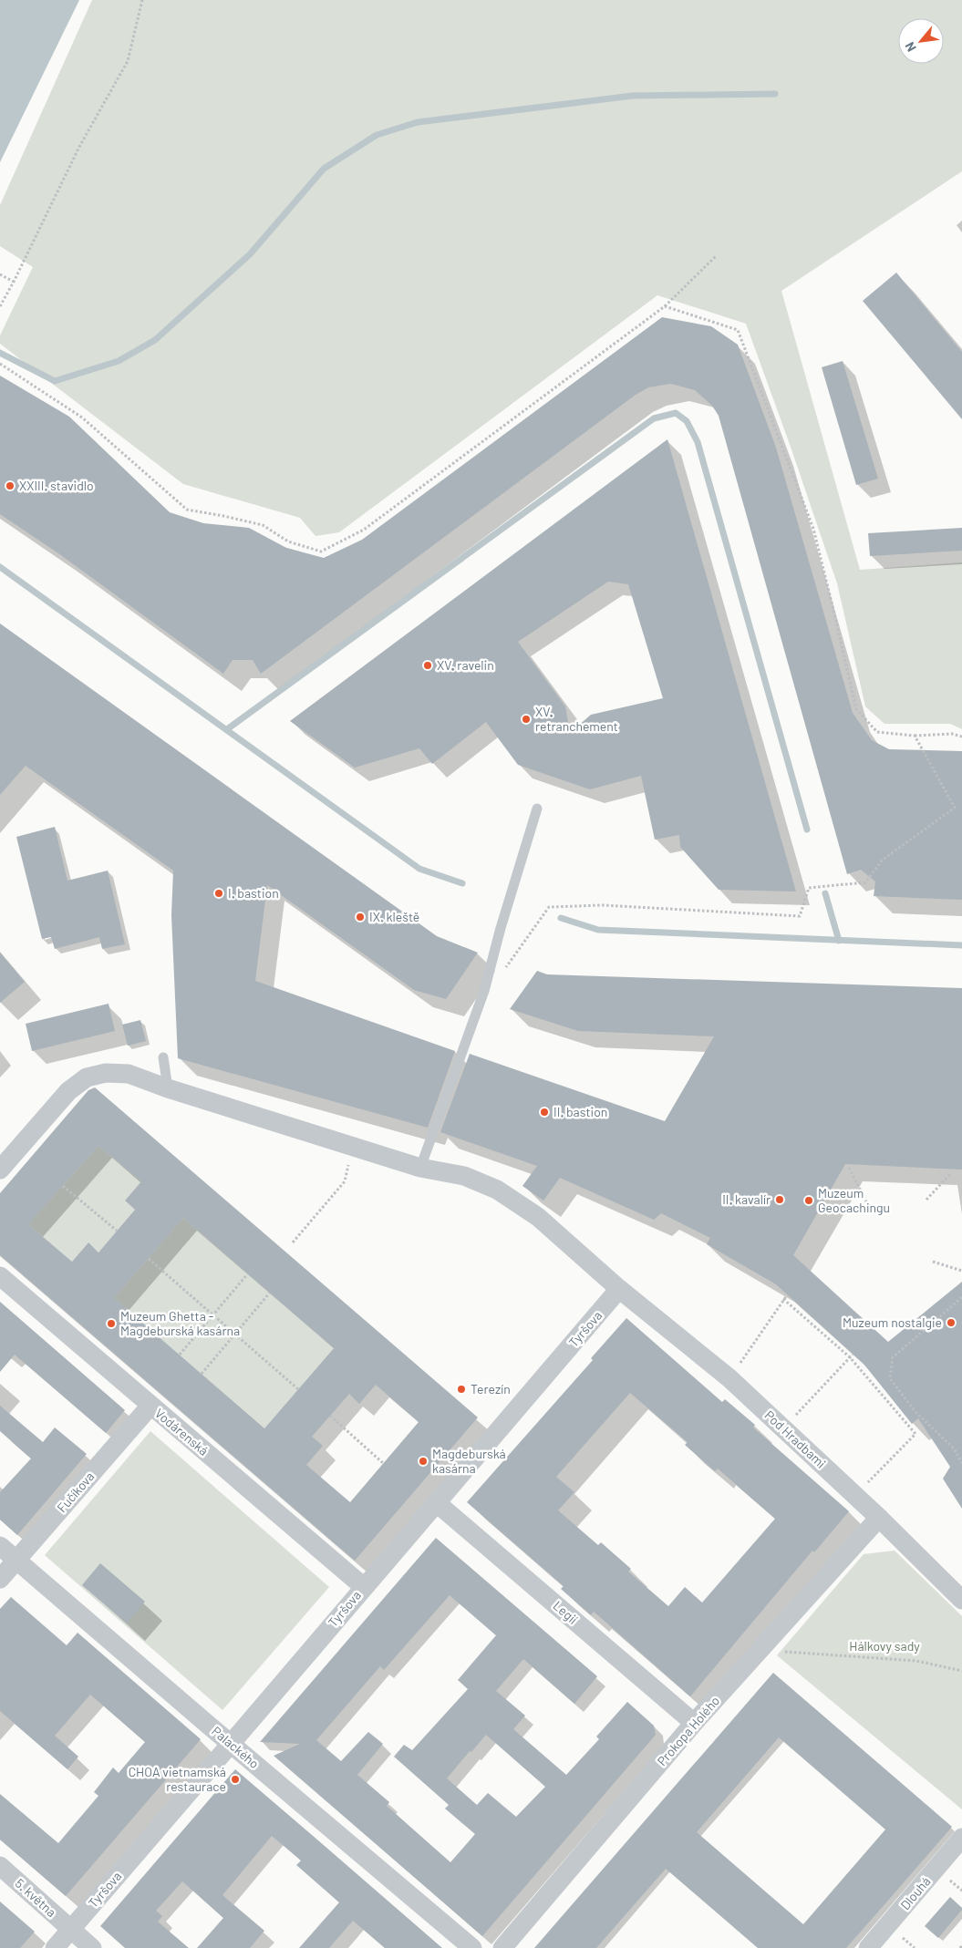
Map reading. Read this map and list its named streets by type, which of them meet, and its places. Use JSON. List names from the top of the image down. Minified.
{"streets":{"street":["Tyršova","Vodárenská","Pod Hradbami","Fučíkova","Legií","Prokopa Holého","Palackého","Dlouhá","5. května"]},"crossings":[["Tyršova","Vodárenská"],["Tyršova","Pod Hradbami"],["Tyršova","Legií"],["Tyršova","Palackého"],["Tyršova","5. května"],["Vodárenská","Fučíkova"],["Pod Hradbami","Prokopa Holého"],["Fučíkova","Palackého"],["Legií","Prokopa Holého"]],"parks":["Hálkovy sady"],"places":["XXIII. stavidlo","XV. ravelin","XV. retranchement","I. bastion","IX. kleště","II. bastion","II. kavalír","Muzeum Geocachingu","Muzeum nostalgie","Muzeum Ghetta - Magdeburská kasárna","Terezín","Magdeburská kasárna","CHOA vietnamská restaurace"],"north":"bottom left"}
